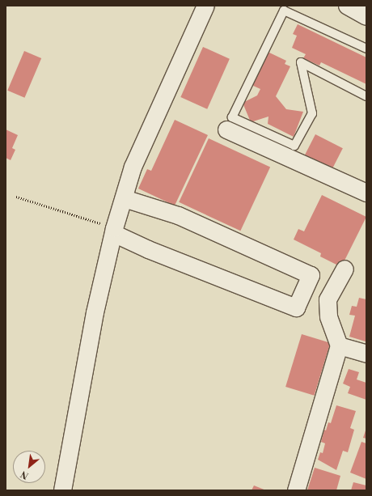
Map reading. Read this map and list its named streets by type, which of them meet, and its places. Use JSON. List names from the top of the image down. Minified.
{"north":"bottom left"}
